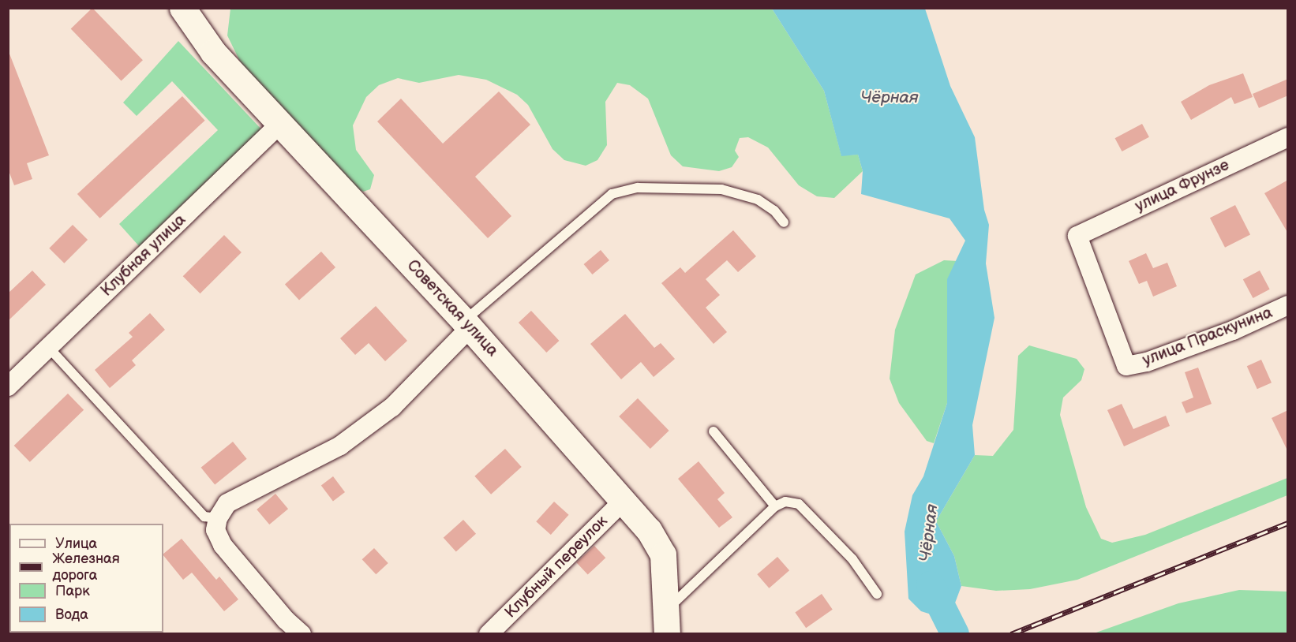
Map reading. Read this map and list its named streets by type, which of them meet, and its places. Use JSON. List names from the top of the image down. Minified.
{"streets":{"street":["улица Фрунзе","Клубная улица","Советская улица","улица Праскунина","Клубный переулок"]},"crossings":[["улица Фрунзе","улица Праскунина"],["Клубная улица","Советская улица"],["Советская улица","Клубный переулок"]],"water":["Чёрная"],"legend":["Улица","Железная дорога","Парк","Вода"]}
